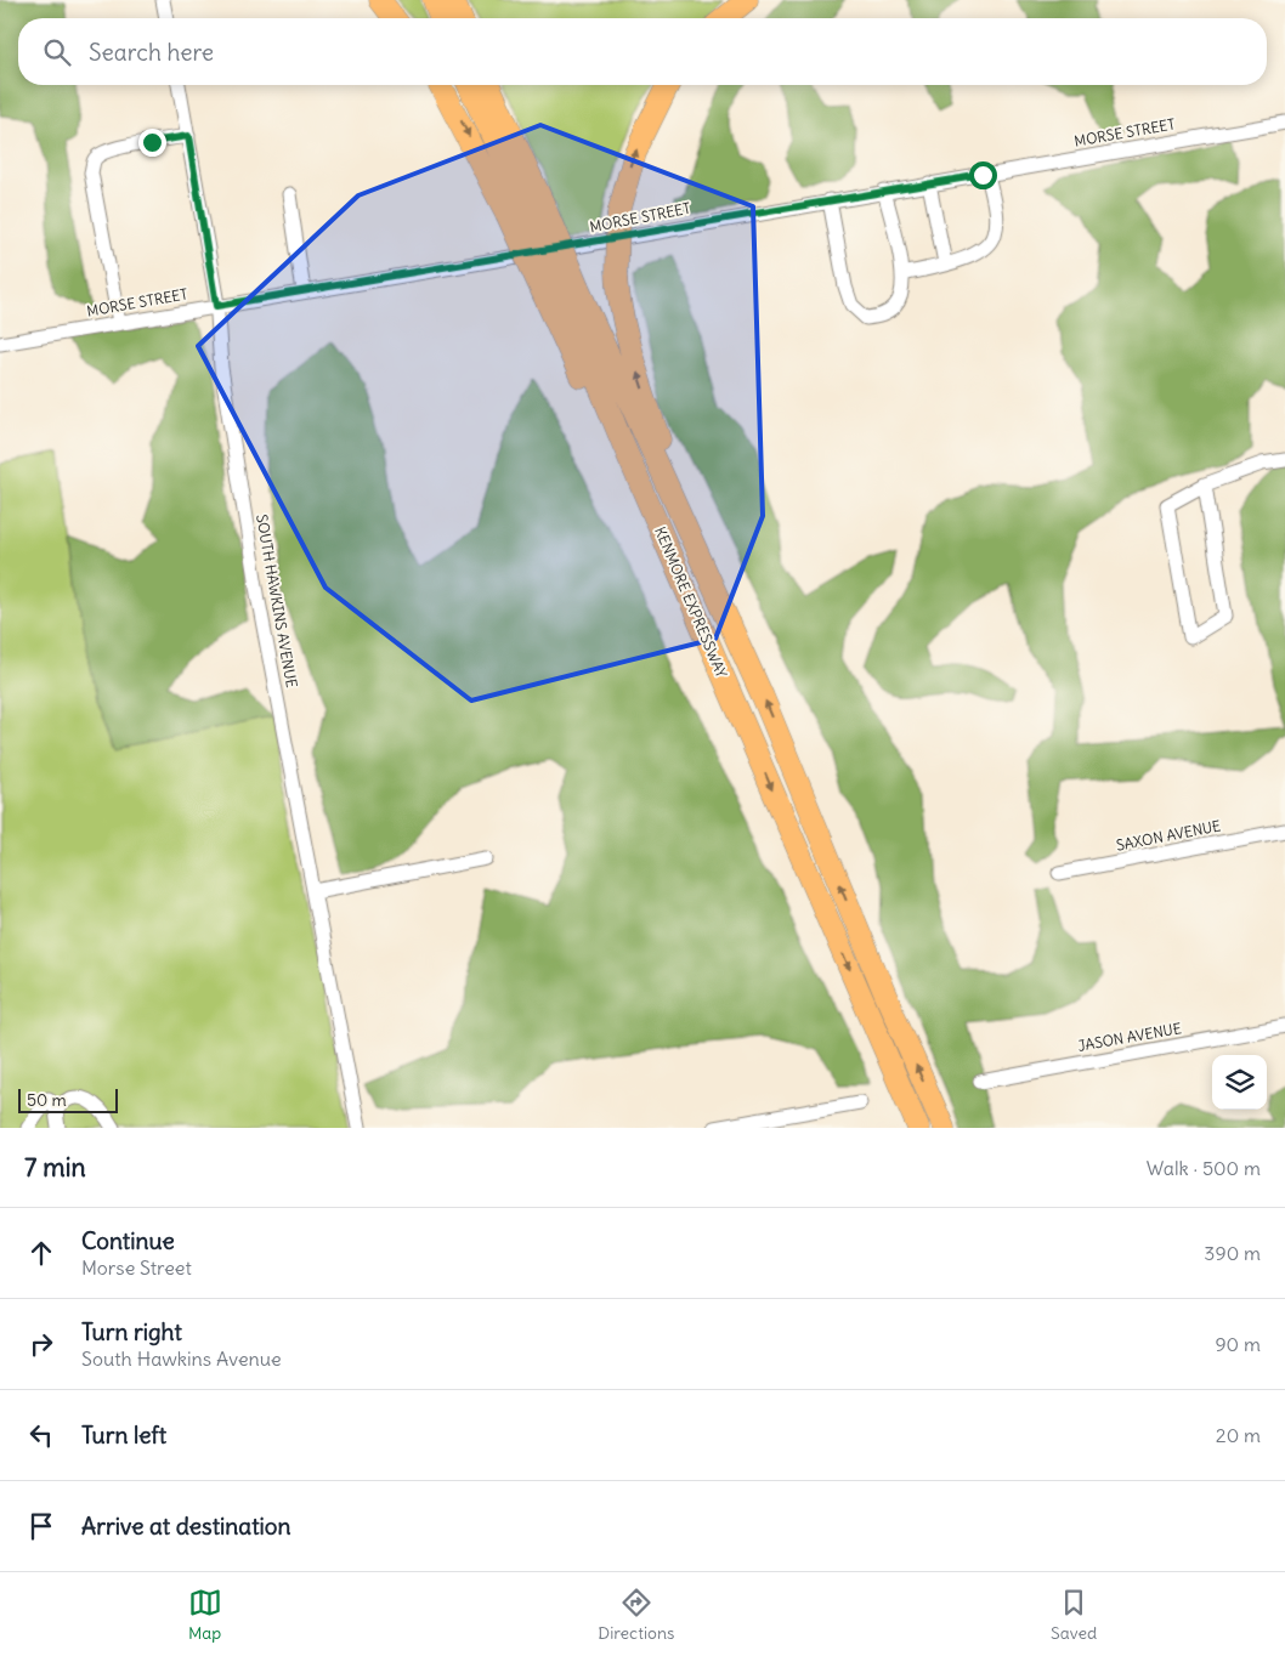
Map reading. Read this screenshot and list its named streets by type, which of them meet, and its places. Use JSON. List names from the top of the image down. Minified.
{"streets":{"highway":["KENMORE EXPRESSWAY"],"street":["MORSE STREET","SOUTH HAWKINS AVENUE","SAXON AVENUE","JASON AVENUE"]},"crossings":[["MORSE STREET","SOUTH HAWKINS AVENUE"]],"scale_bar":"50 m","page":{"search":"Search here","scale":"50 m","heading":["7 min","Walk · 500 m"],"list":[["Continue","Morse Street","390 m"],["Turn right","South Hawkins Avenue","90 m"],["Turn left","20 m"],"Arrive at destination"],"nav":["Map","Directions","Saved"]}}
